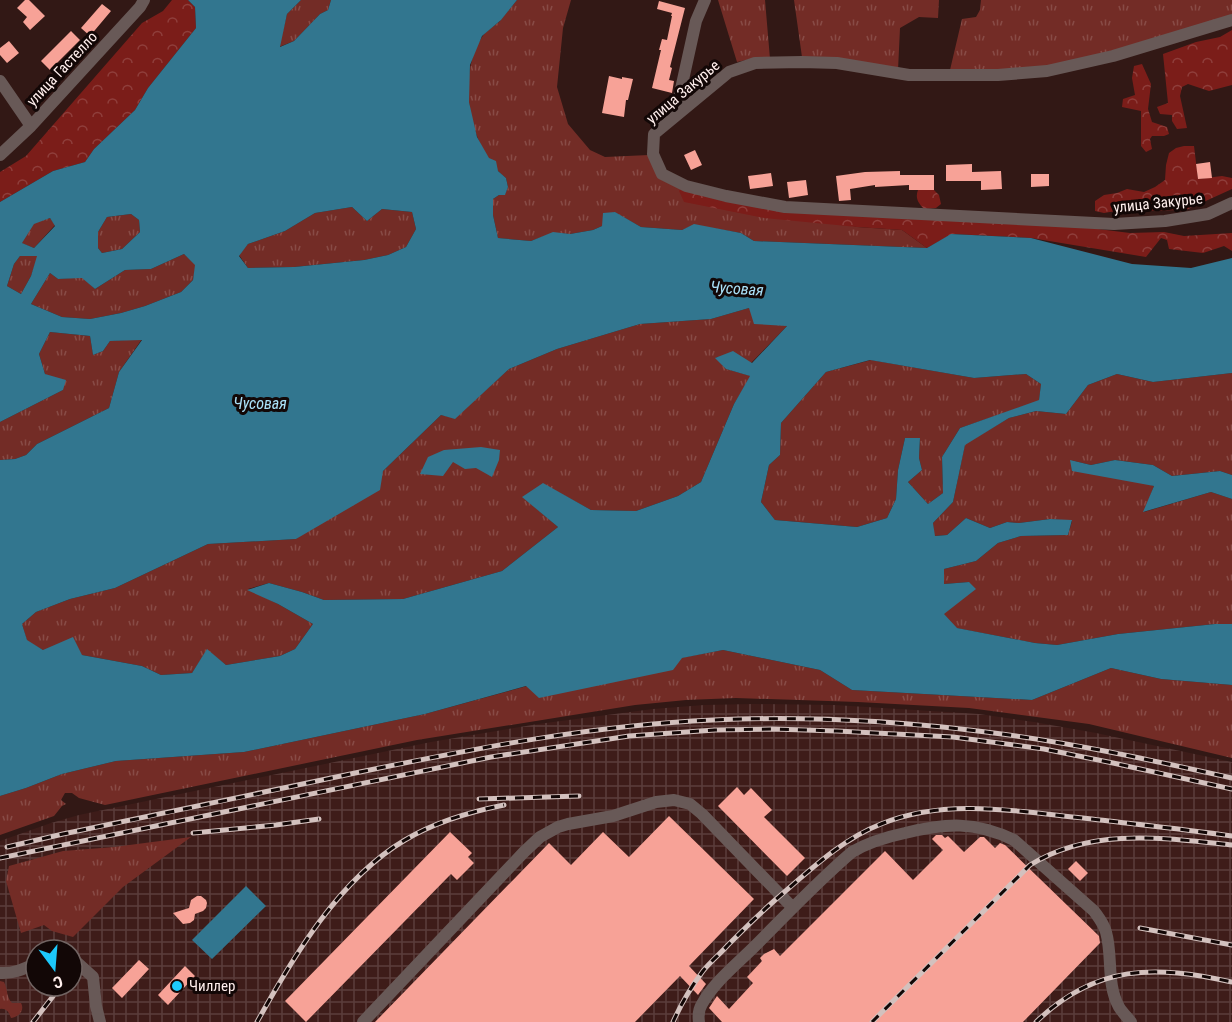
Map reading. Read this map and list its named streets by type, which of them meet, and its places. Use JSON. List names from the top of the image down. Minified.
{"streets":{"street":["улица Гастелло","улица Закурье"]},"water":["Чусовая"],"places":["Чиллер"],"north":"bottom"}
